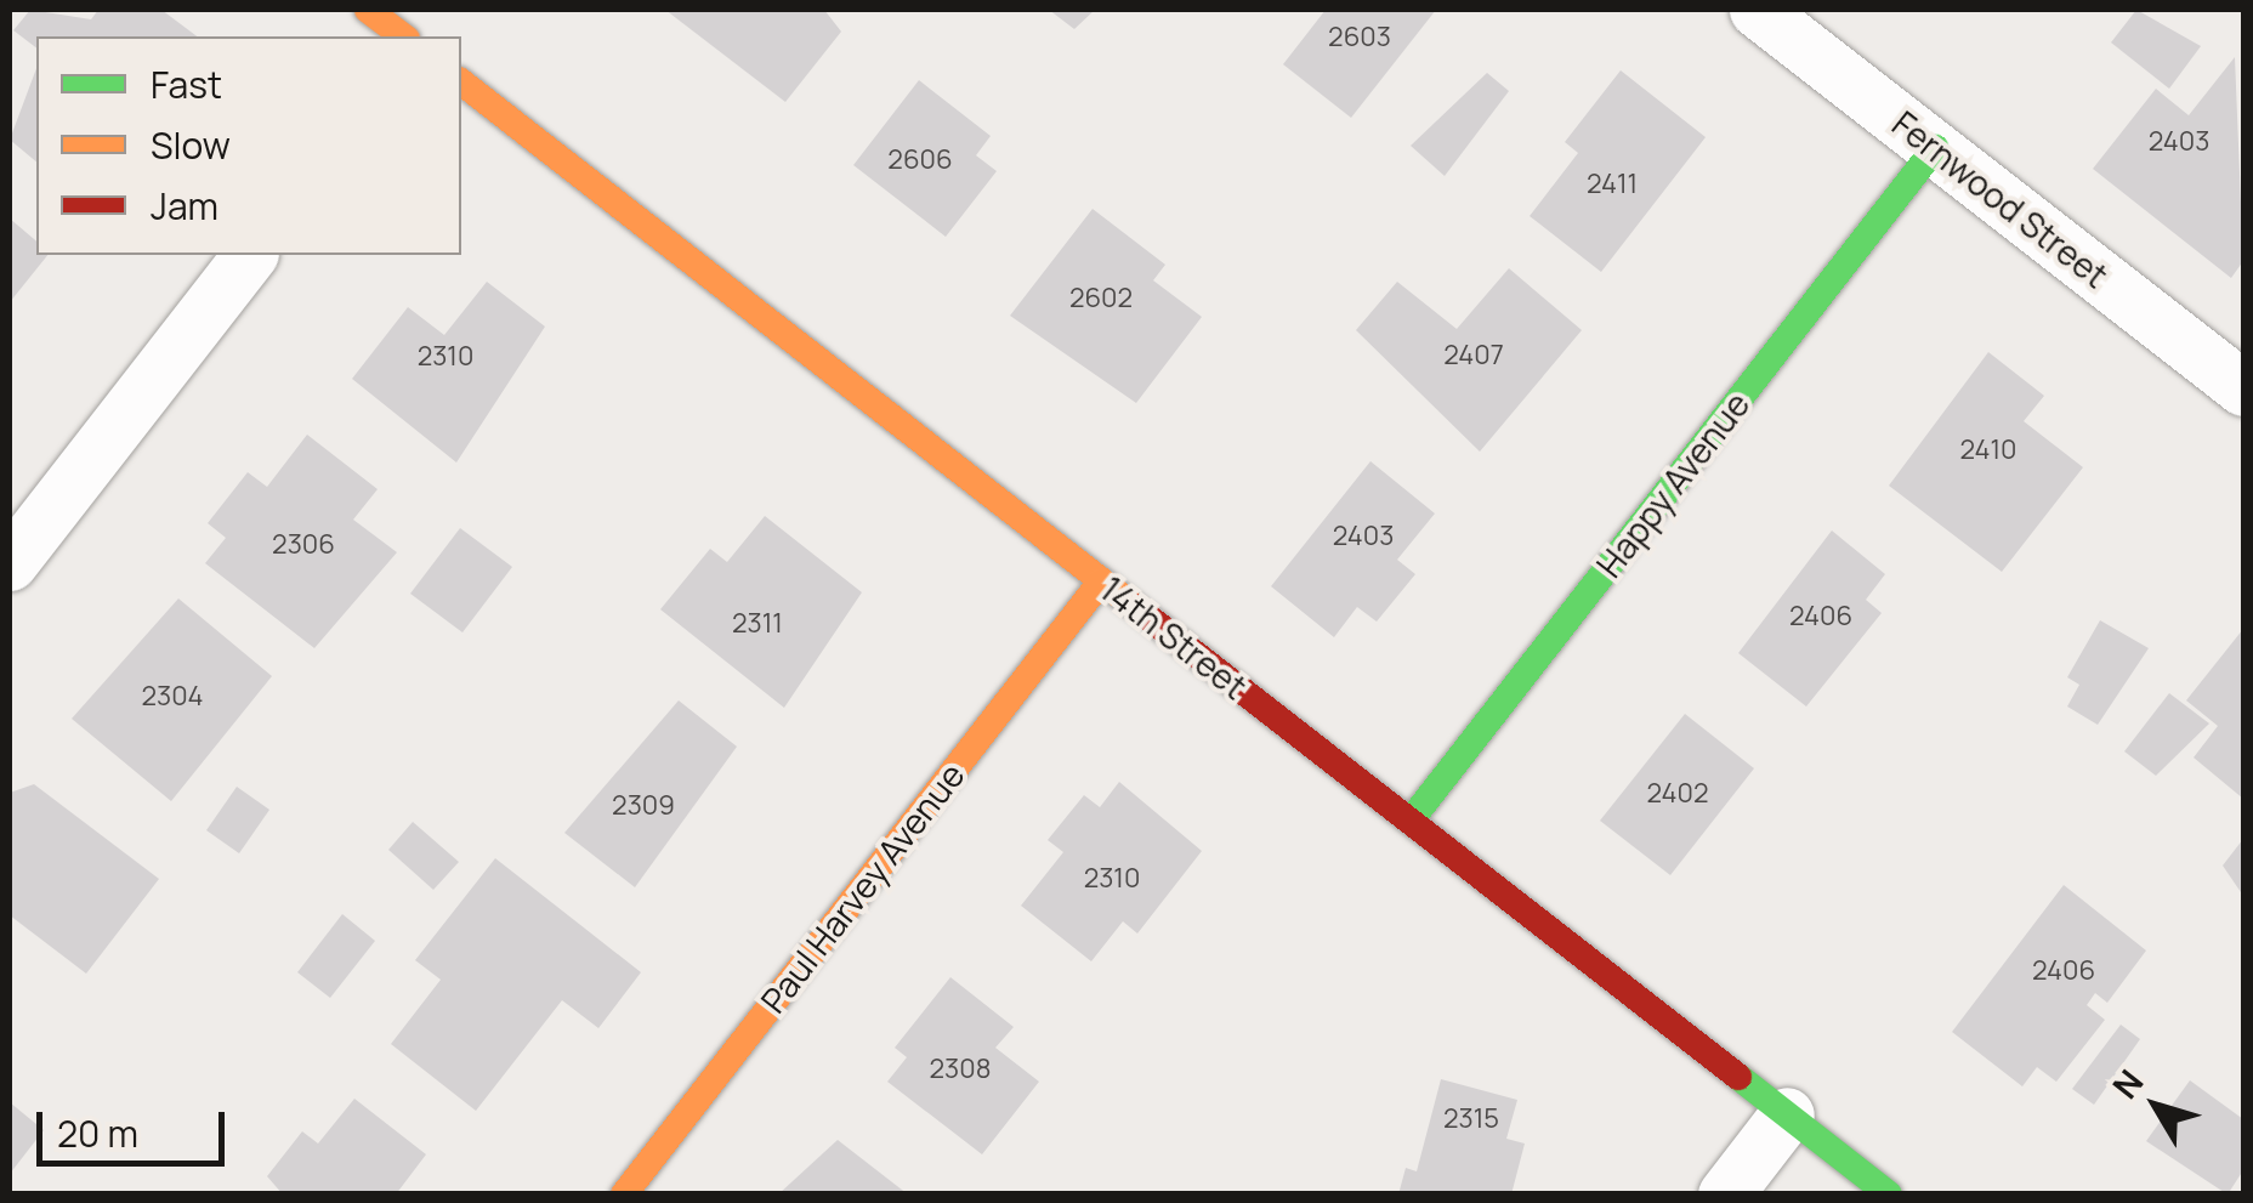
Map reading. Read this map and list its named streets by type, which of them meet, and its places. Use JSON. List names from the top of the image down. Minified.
{"streets":{"street":["Fernwood Street","Happy Avenue","14th Street","Paul Harvey Avenue"]},"crossings":[["Fernwood Street","Happy Avenue"],["Happy Avenue","14th Street"],["14th Street","Paul Harvey Avenue"]],"house_numbers":["2603","2403","2606","2411","2602","2407","2310","2410","2403","2306","2406","2311","2304","2402","2309","2310","2406","2308","2315"],"legend":["Fast","Slow","Jam"],"scale_bar":"20 m","north":"top left"}
